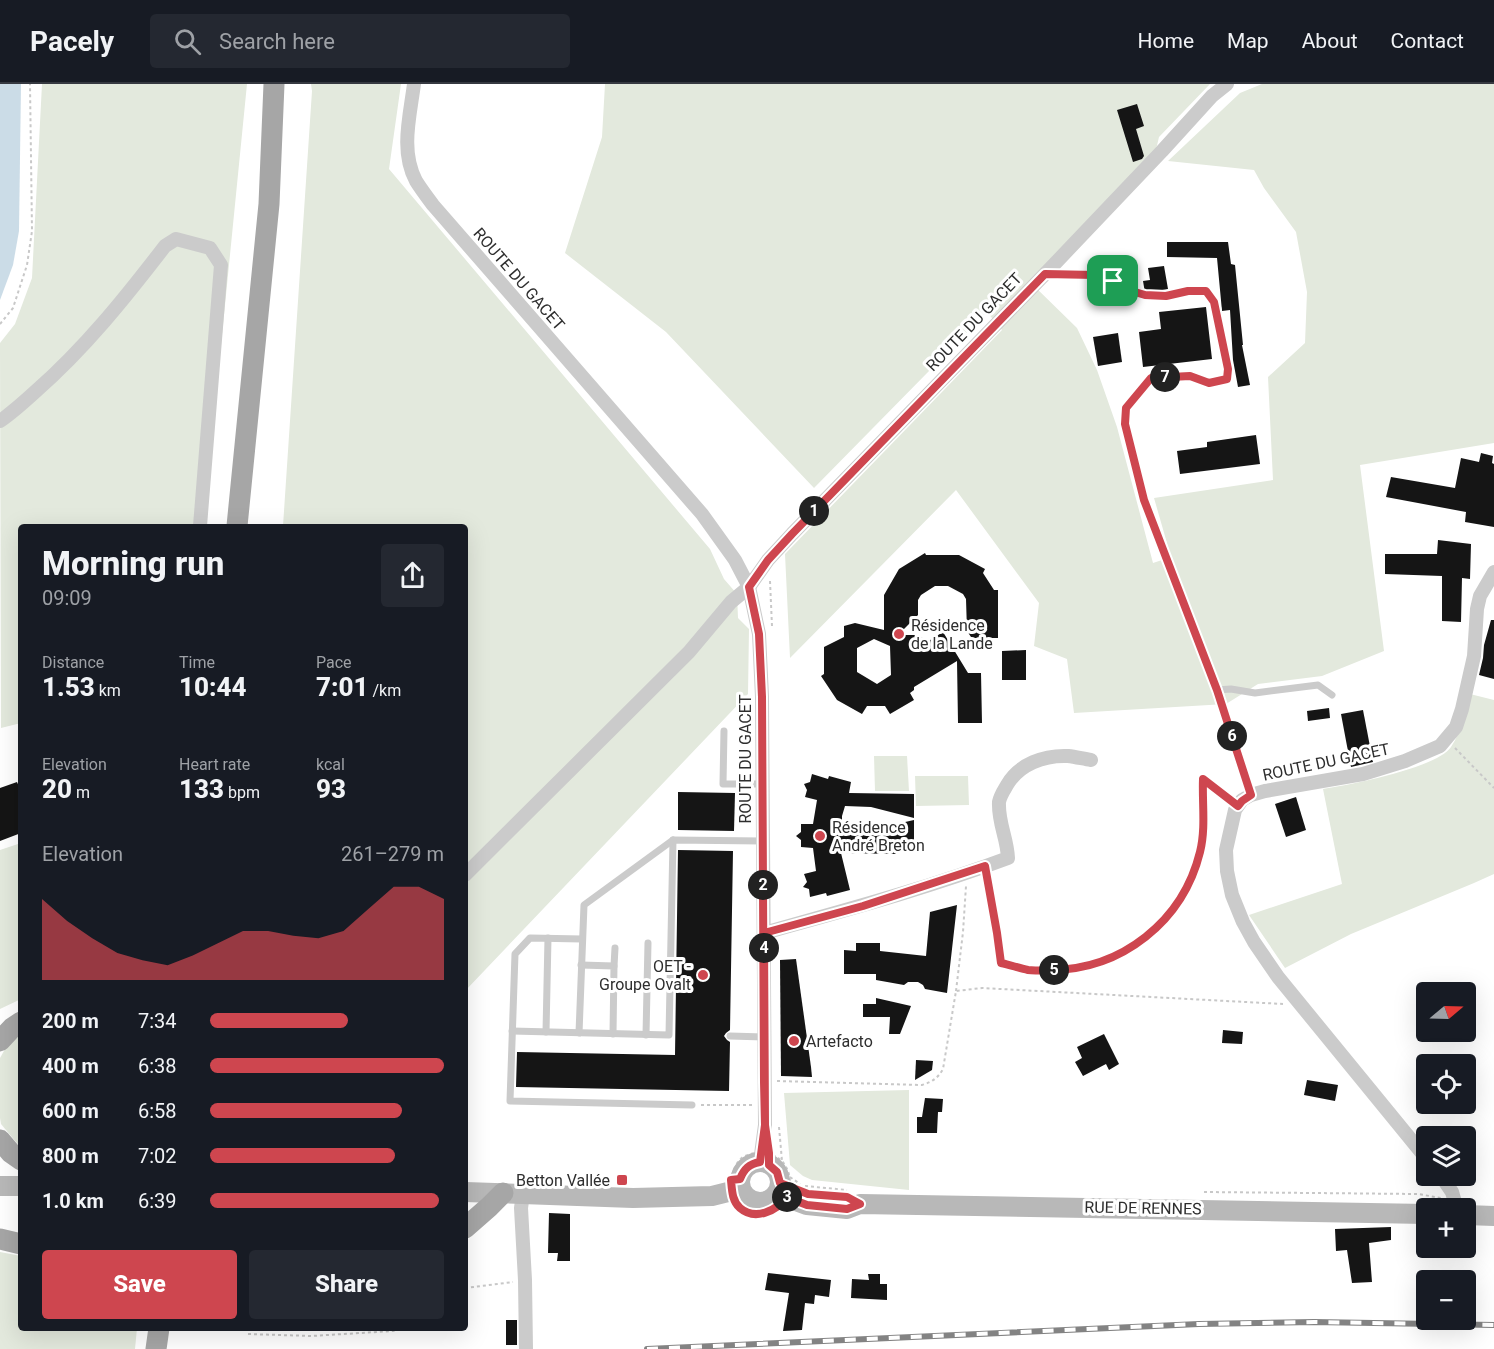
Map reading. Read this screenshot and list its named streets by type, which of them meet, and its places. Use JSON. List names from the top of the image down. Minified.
{"streets":{"main road":["RUE DE RENNES"],"street":["ROUTE DU GACET"]},"crossings":[["ROUTE DU GACET","RUE DE RENNES"]],"places":{"other":["Résidence de la Lande","Résidence André Breton","OET - Groupe Ovalt","Artefacto"],"transit":["Betton Vallée"]},"north":"right","page":{"header":"Pacely","search":"Search here","nav":["Home","Map","About","Contact"],"pins":["7","1","6","2","4","5","3"],"heading":["Morning run","09:09"],"stats":[["Distance","1.53 km"],["Time","10:44"],["Pace","7:01 /km"],["Elevation","20 m"],["Heart rate","133 bpm"],["kcal","93"]],"chart":["Elevation","261–279 m"],"map_buttons":["+","−"],"list":[{"name":"200 m","note":"7:34"},{"name":"400 m","note":"6:38"},{"name":"600 m","note":"6:58"},{"name":"800 m","note":"7:02"},{"name":"1.0 km","note":"6:39"}],"buttons":["Save","Share"]}}
